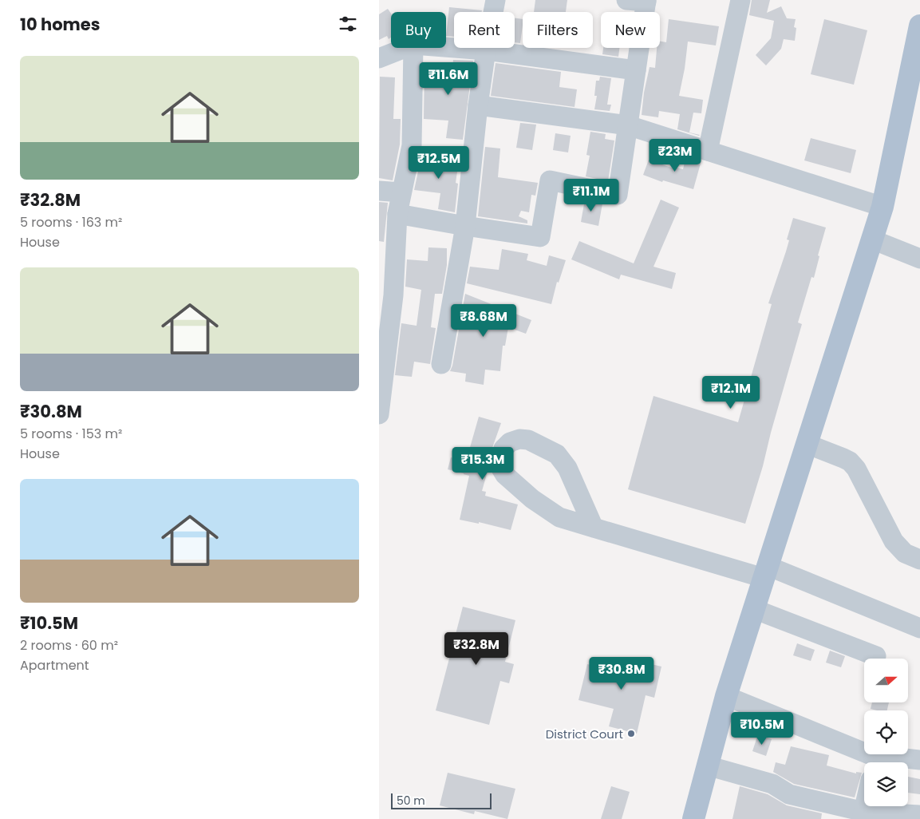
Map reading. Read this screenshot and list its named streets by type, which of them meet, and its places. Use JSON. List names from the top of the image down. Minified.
{"places":["District Court"],"scale_bar":"50 m","north":"right","page":{"heading":"10 homes","chip":["Buy","Rent","Filters","New"],"list":[{"name":"₹32.8M","note":"5 rooms · 163 m² · House"},{"name":"₹30.8M","note":"5 rooms · 153 m² · House"},{"name":"₹10.5M","note":"2 rooms · 60 m² · Apartment"}],"price":["₹11.6M","₹23M","₹12.5M","₹11.1M","₹8.68M","₹12.1M","₹15.3M","₹32.8M","₹30.8M","₹10.5M"],"scale":"50 m"}}
